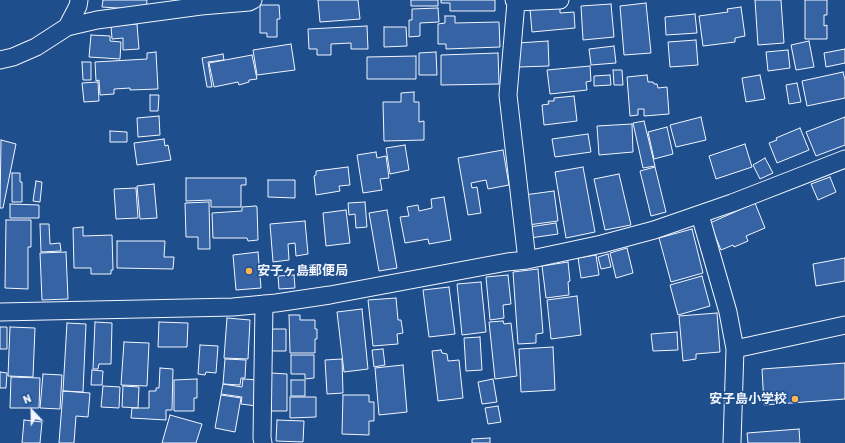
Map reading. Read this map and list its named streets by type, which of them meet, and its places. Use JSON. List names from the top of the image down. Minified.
{"places":["安子ヶ島郵便局","安子島小学校"],"north":"top"}
